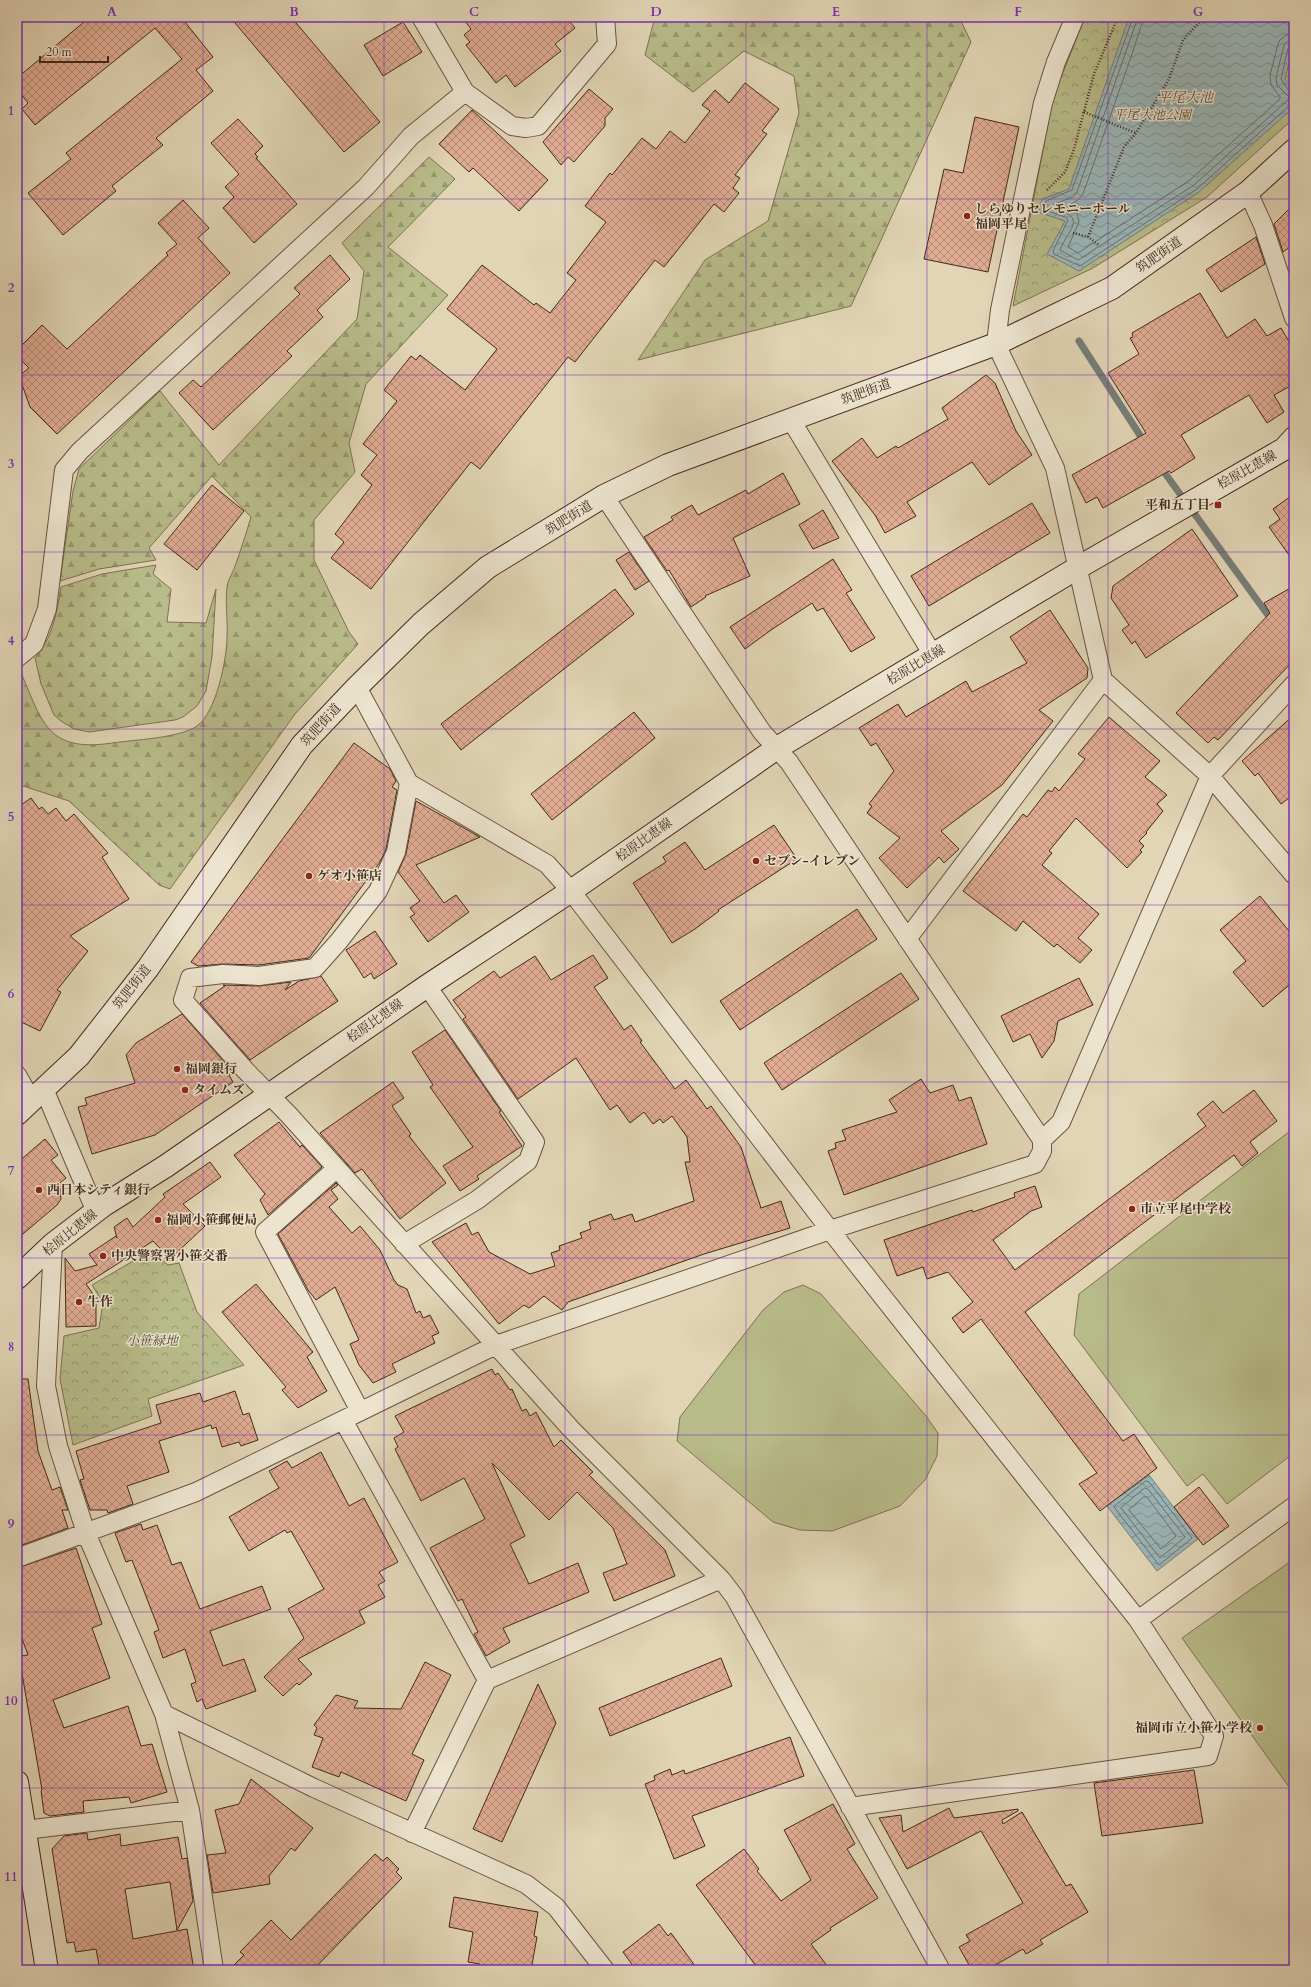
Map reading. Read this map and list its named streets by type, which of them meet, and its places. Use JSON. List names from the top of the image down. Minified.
{"streets":{"main road":["筑肥街道","桧原比恵線"]},"water":["平尾大池"],"parks":["平尾大池公園","小笹緑地"],"places":{"other":["しらゆりセレモニーホール 福岡平尾","セブン-イレブン","ゲオ小笹店","福岡銀行","タイムズ","西日本シティ銀行","市立平尾中学校","福岡小笹郵便局","中央警察署小笹交番","牛作","福岡市立小笹小学校"],"transit":["平和五丁目"]},"scale_bar":"20 m","grid":{"columns":["A","B","C","D","E","F","G"],"rows":["1","2","3","4","5","6","7","8","9","10","11"]}}
